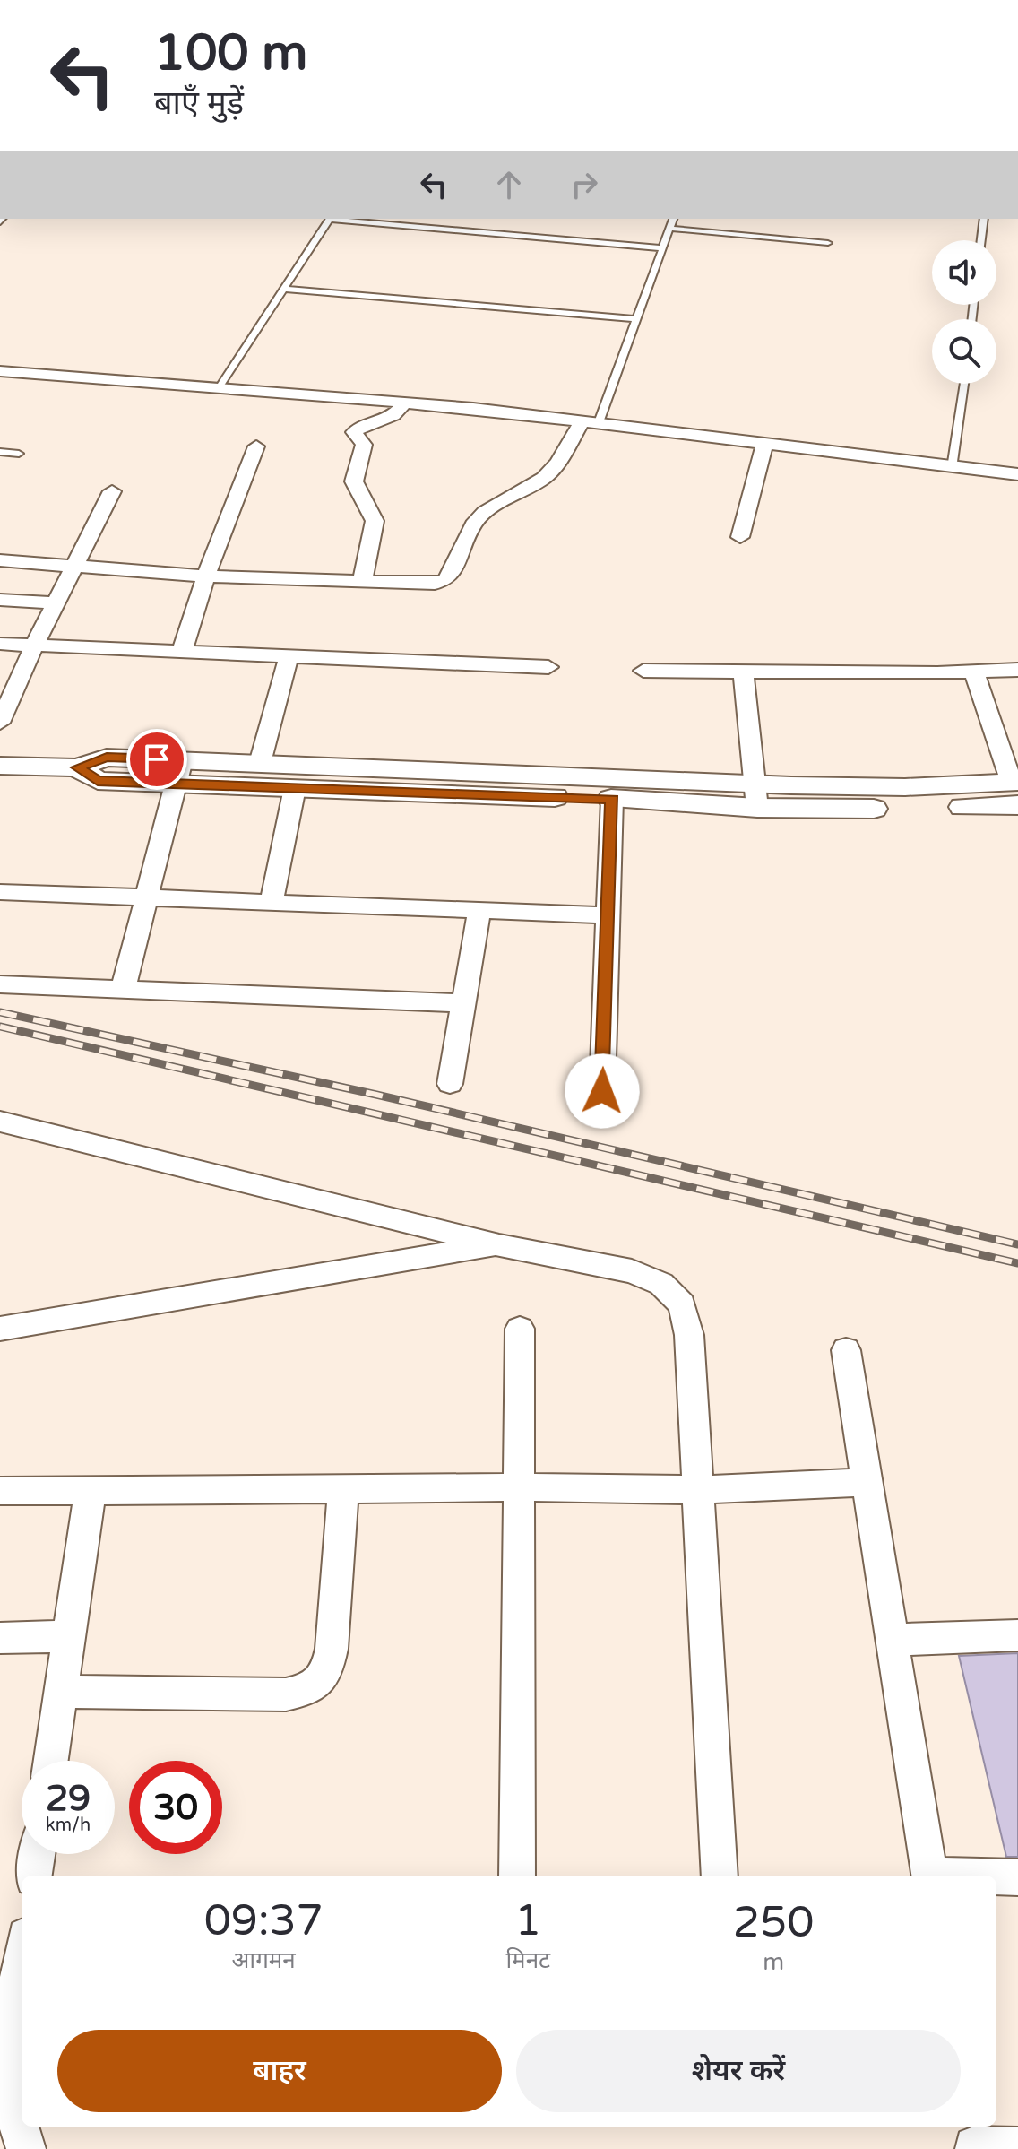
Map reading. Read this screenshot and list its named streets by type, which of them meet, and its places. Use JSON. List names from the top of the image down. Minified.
{"page":{"turn":["100 m","बाएँ मुड़ें"],"speed":"29 km/h","limit":"30","eta":["09:37","आगमन","1","मिनट","250","m"],"buttons":["बाहर","शेयर करें"]}}
